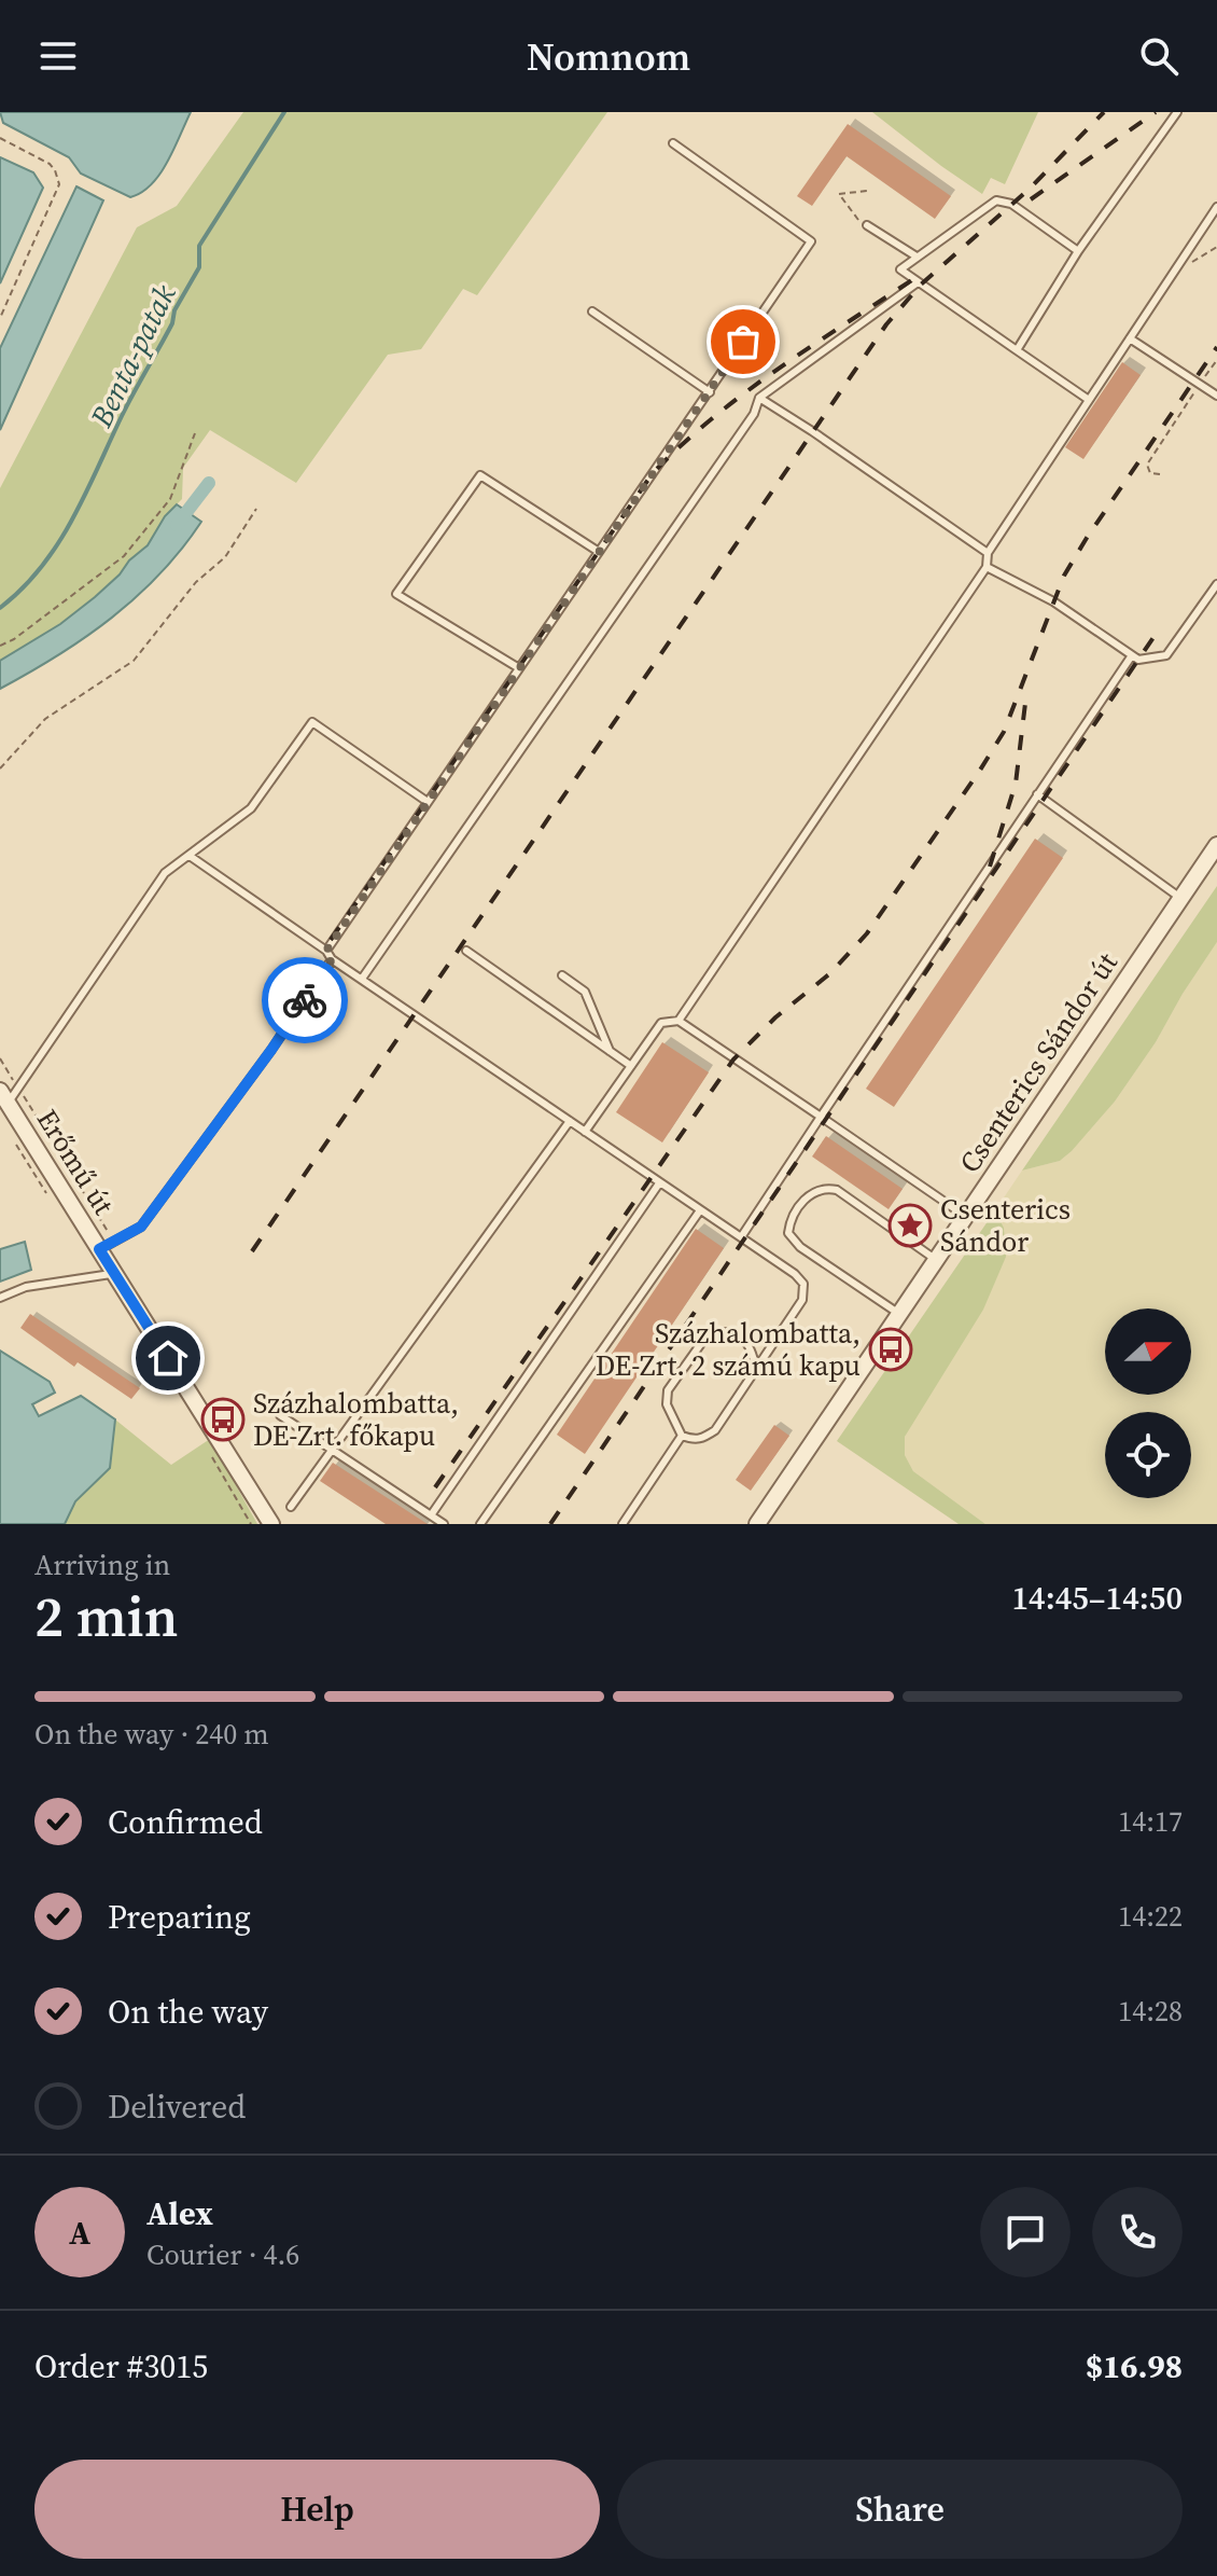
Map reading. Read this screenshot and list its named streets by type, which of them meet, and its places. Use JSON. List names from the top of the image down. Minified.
{"streets":{"street":["Csenterics Sándor út","Erőmű út"]},"water":["Benta-patak"],"places":{"place":["Csenterics Sándor"],"bus stop":["Százhalombatta, DE-Zrt. 2 számú kapu","Százhalombatta, DE-Zrt. főkapu"]},"north":"right","page":{"header":"Nomnom","heading":["2 min","Arriving in","14:45–14:50"],"panel":["Alex","Courier · 4.6","Order #3015","$16.98"],"bar":"On the way · 240 m","list":[["Confirmed","14:17"],["Preparing","14:22"],["On the way","14:28"],"Delivered"],"round":"A","buttons":["Help","Share"]}}
